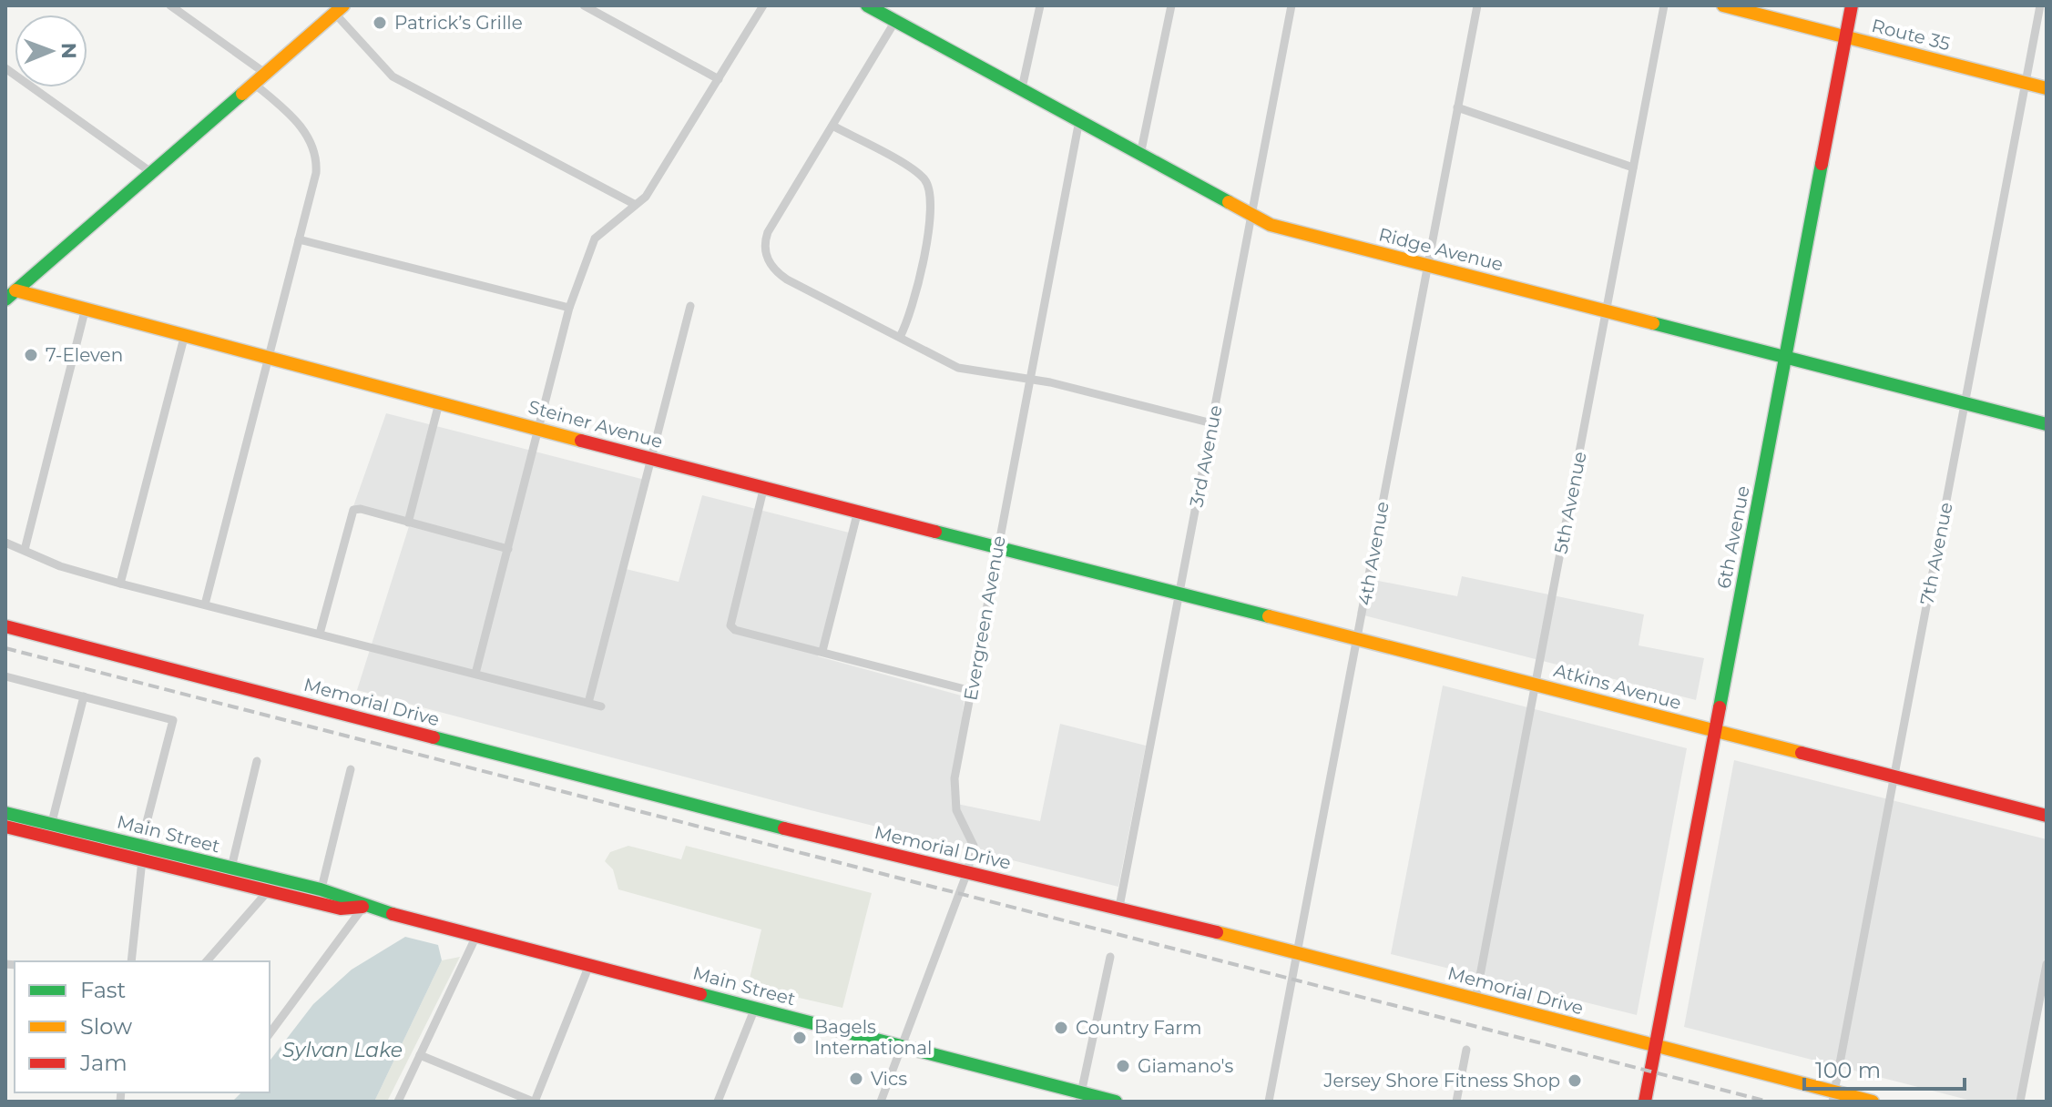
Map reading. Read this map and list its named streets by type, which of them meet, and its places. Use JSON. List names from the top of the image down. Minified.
{"streets":{"street":["Route 35","Ridge Avenue","Steiner Avenue","3rd Avenue","5th Avenue","6th Avenue","4th Avenue","7th Avenue","Evergreen Avenue","Atkins Avenue","Memorial Drive","Main Street"]},"crossings":[["Route 35","6th Avenue"],["Route 35","7th Avenue"],["Ridge Avenue","3rd Avenue"],["Ridge Avenue","5th Avenue"],["Ridge Avenue","6th Avenue"],["Ridge Avenue","4th Avenue"],["Ridge Avenue","7th Avenue"],["Ridge Avenue","Evergreen Avenue"],["Steiner Avenue","3rd Avenue"],["Steiner Avenue","Evergreen Avenue"],["Steiner Avenue","Atkins Avenue"],["3rd Avenue","Atkins Avenue"],["3rd Avenue","Memorial Drive"],["5th Avenue","Atkins Avenue"],["5th Avenue","Memorial Drive"],["6th Avenue","Atkins Avenue"],["6th Avenue","Memorial Drive"],["4th Avenue","Atkins Avenue"],["4th Avenue","Memorial Drive"],["7th Avenue","Atkins Avenue"],["7th Avenue","Memorial Drive"],["Evergreen Avenue","Memorial Drive"],["Evergreen Avenue","Main Street"]],"water":["Sylvan Lake"],"places":["Patrick’s Grille","7-Eleven","Country Farm","Bagels International","Giamano's","Vics","Jersey Shore Fitness Shop"],"legend":["Fast","Slow","Jam"],"scale_bar":"100 m","north":"right"}
